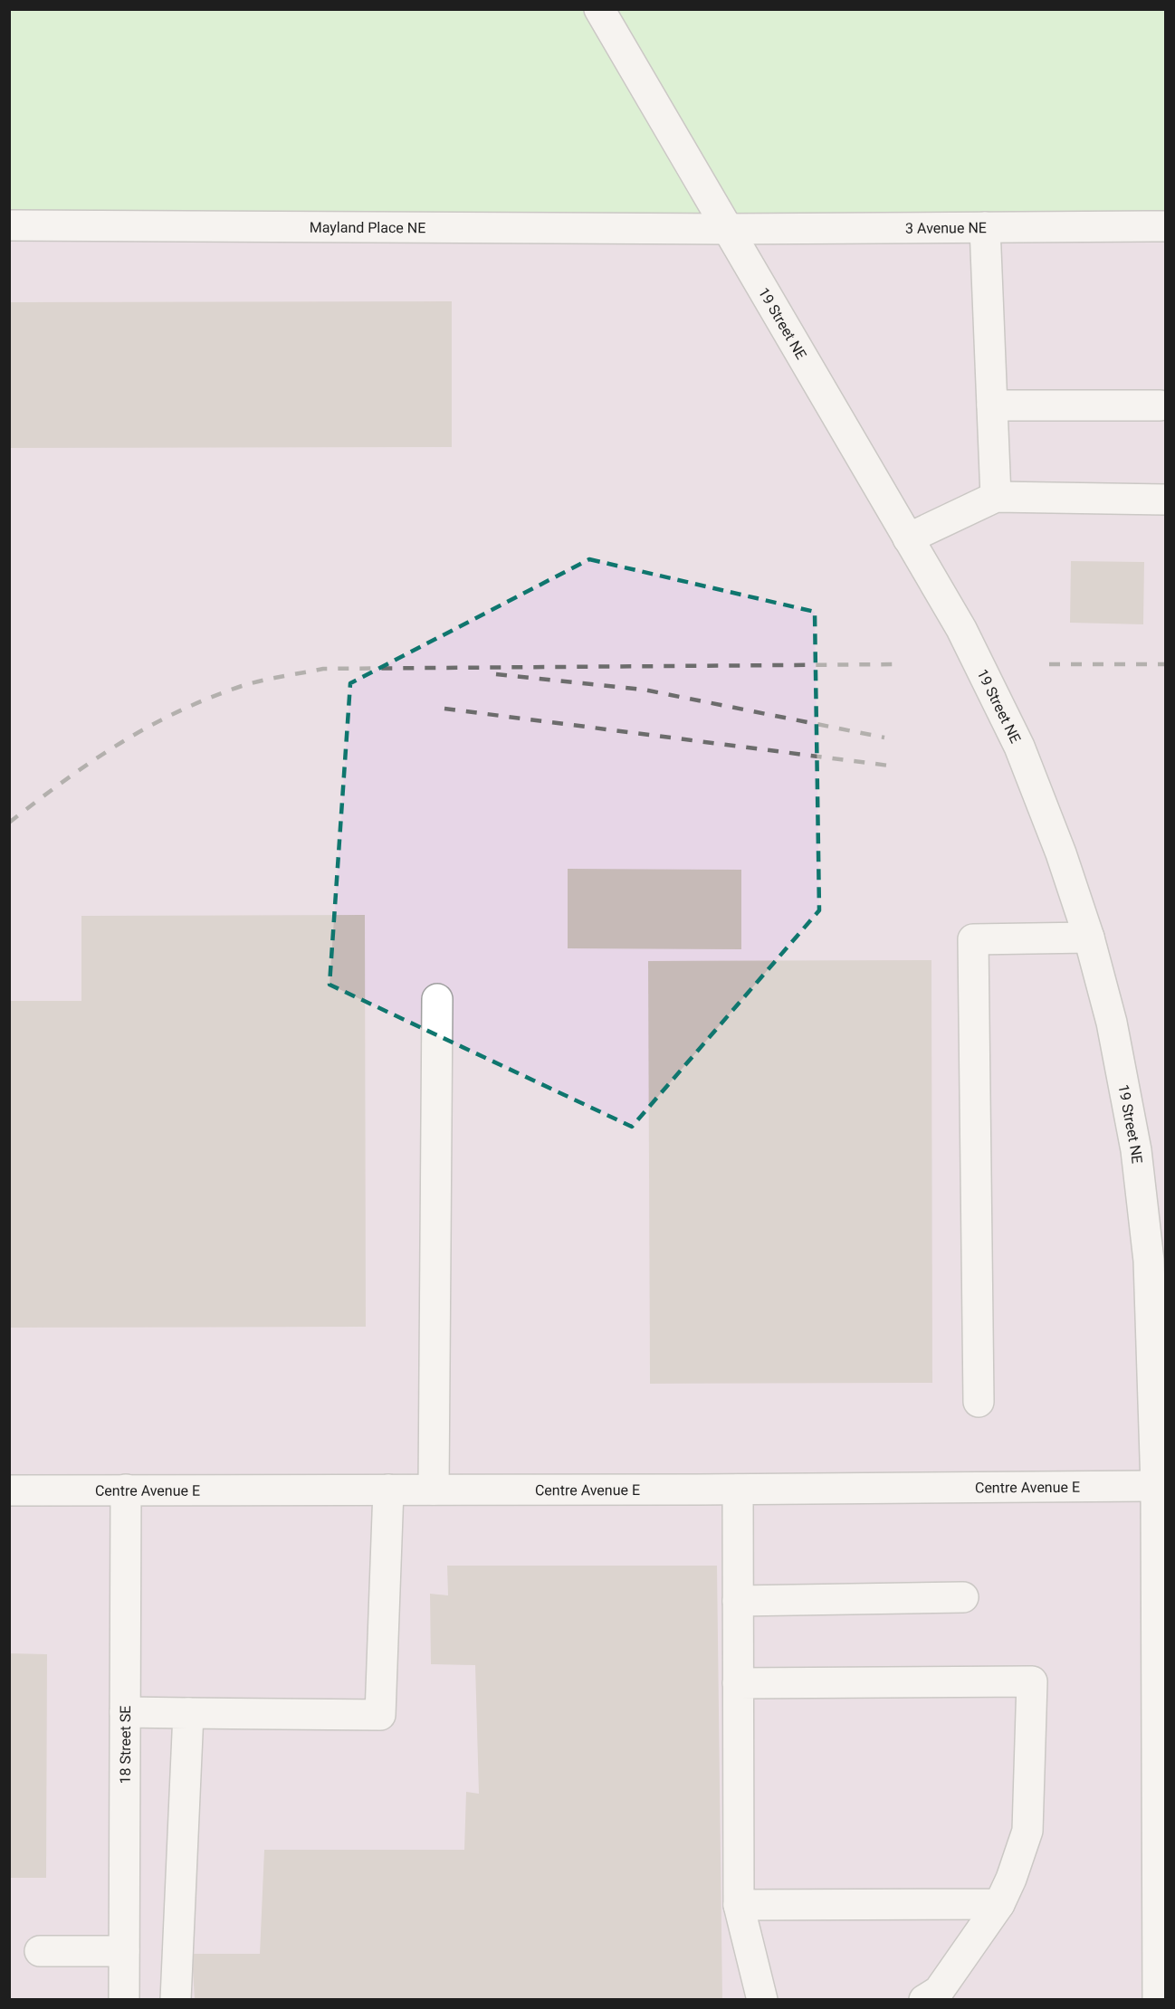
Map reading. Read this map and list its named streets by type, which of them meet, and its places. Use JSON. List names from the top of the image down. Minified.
{"streets":{"street":["Mayland Place NE","3 Avenue NE","19 Street NE","Centre Avenue E","18 Street SE"]},"crossings":[["Mayland Place NE","3 Avenue NE"],["Mayland Place NE","19 Street NE"],["3 Avenue NE","19 Street NE"],["19 Street NE","Centre Avenue E"],["Centre Avenue E","18 Street SE"]]}
